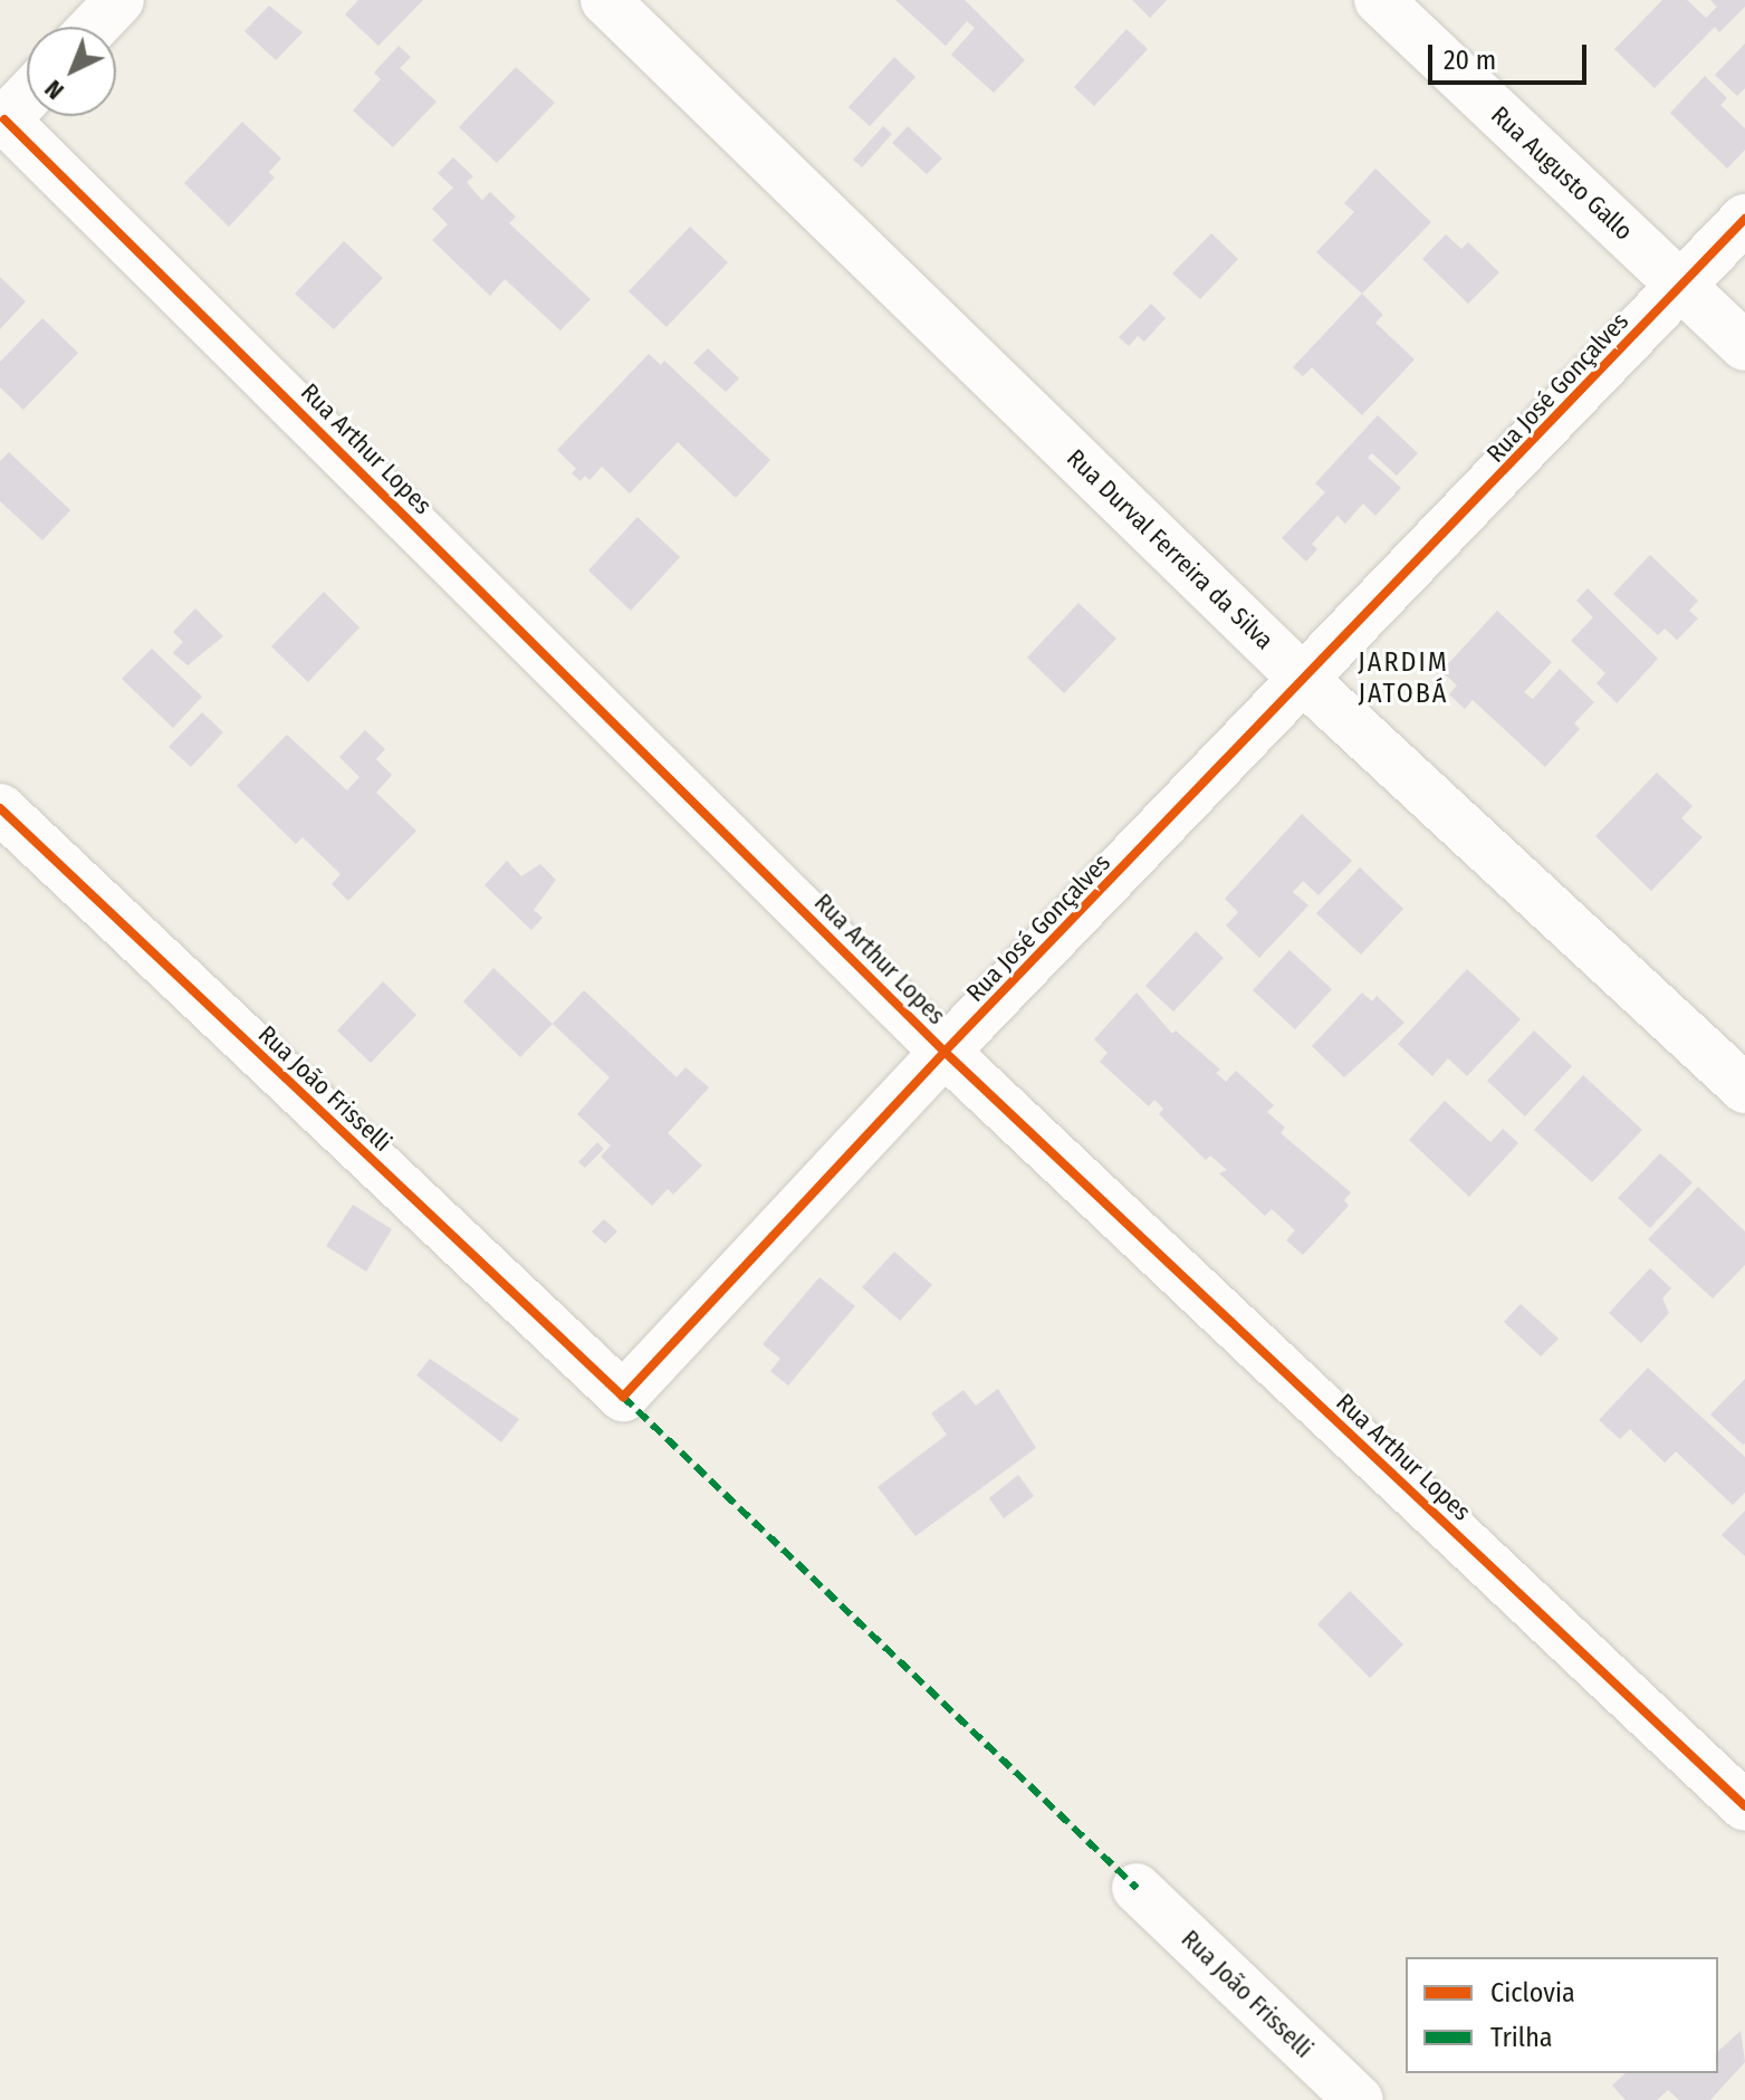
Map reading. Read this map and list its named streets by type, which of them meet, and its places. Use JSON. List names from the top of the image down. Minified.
{"streets":{"street":["Rua Augusto Gallo","Rua José Gonçalves","Rua Arthur Lopes","Rua Durval Ferreira da Silva","Rua João Frisselli"]},"crossings":[["Rua Augusto Gallo","Rua José Gonçalves"],["Rua José Gonçalves","Rua Arthur Lopes"],["Rua José Gonçalves","Rua Durval Ferreira da Silva"],["Rua José Gonçalves","Rua João Frisselli"]],"districts":["JARDIM JATOBÁ"],"legend":["Ciclovia","Trilha"],"scale_bar":"20 m","north":"bottom left"}
